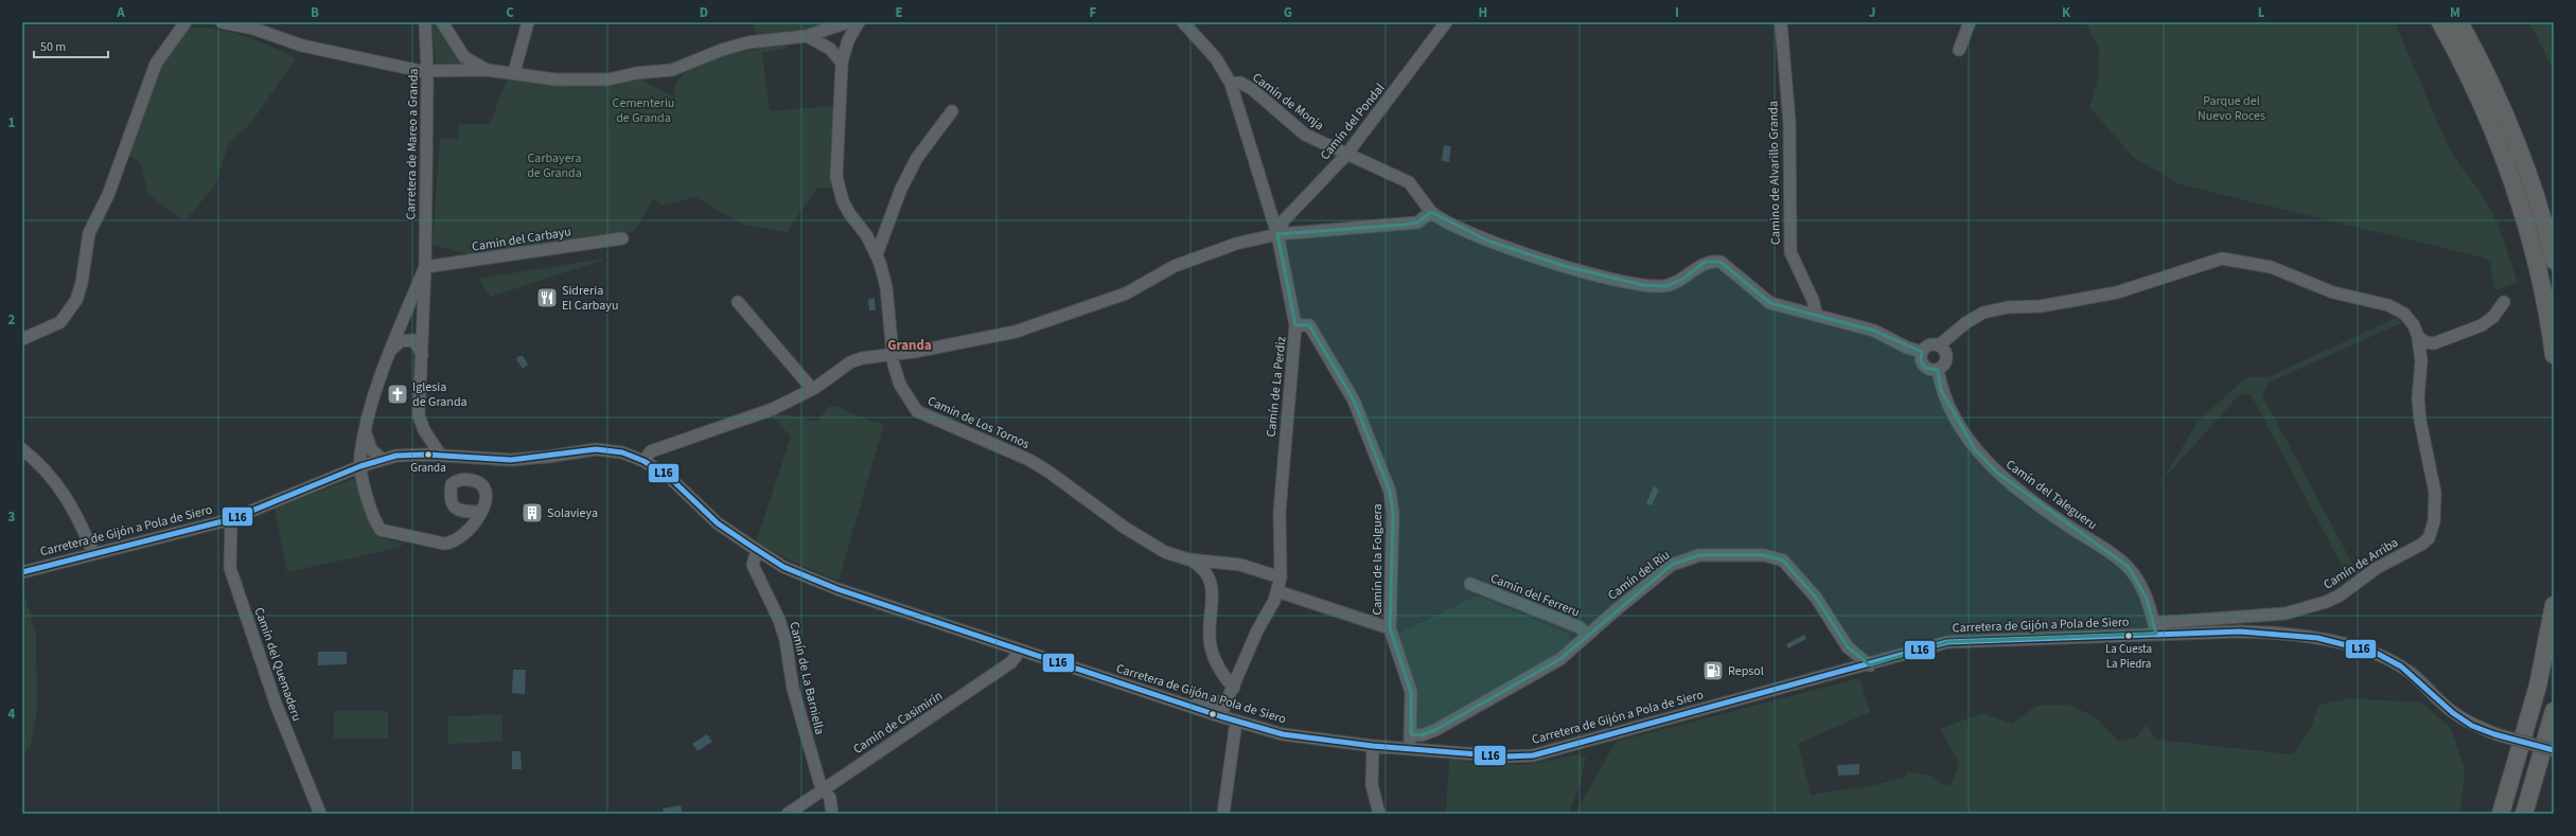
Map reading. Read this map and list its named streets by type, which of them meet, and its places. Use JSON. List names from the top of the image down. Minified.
{"streets":{"street":["Camín de Monja","Camín del Pondal","Carretera de Mareo a Granda","Camino de Alvarillo Granda","Camin del Carbayu","Camín de La Perdiz","Camín de Los Tornos","Camín del Talegueru","Carretera de Gijón a Pola de Siero","Camín de la Folguera","Camín de Arriba","Camín del Ríu","Camín del Ferreru","Camín del Quemaderu","Camín de La Barniella","Camín de Casimirín"]},"crossings":[["Camín de Monja","Camín del Pondal"],["Camín de Monja","Camín de La Perdiz"],["Camín del Pondal","Camín de La Perdiz"],["Carretera de Mareo a Granda","Camin del Carbayu"],["Carretera de Mareo a Granda","Carretera de Gijón a Pola de Siero"],["Camín de La Perdiz","Camín de Los Tornos"],["Camín de La Perdiz","Carretera de Gijón a Pola de Siero"],["Camín de La Perdiz","Camín de la Folguera"],["Camín del Talegueru","Carretera de Gijón a Pola de Siero"],["Camín del Talegueru","Camín de Arriba"],["Carretera de Gijón a Pola de Siero","Camín de la Folguera"],["Carretera de Gijón a Pola de Siero","Camín de Arriba"],["Carretera de Gijón a Pola de Siero","Camín del Ríu"],["Carretera de Gijón a Pola de Siero","Camín del Quemaderu"],["Carretera de Gijón a Pola de Siero","Camín de La Barniella"],["Carretera de Gijón a Pola de Siero","Camín de Casimirín"],["Camín de la Folguera","Camín del Ríu"],["Camín del Ríu","Camín del Ferreru"],["Camín de La Barniella","Camín de Casimirín"]],"districts":["Granda"],"parks":["Parque del Nuevo Roces","Cementeriu de Granda","Carbayera de Granda"],"places":{"restaurant":["Sidreria El Carbayu"],"church":["Iglesia de Granda"],"other":["Granda","La Cuesta La Piedra"],"building":["Solavieya"],"fuel station":["Repsol"]},"lines":["transit line L16"],"scale_bar":"50 m","grid":{"columns":["A","B","C","D","E","F","G","H","I","J","K","L","M"],"rows":["1","2","3","4"]}}
